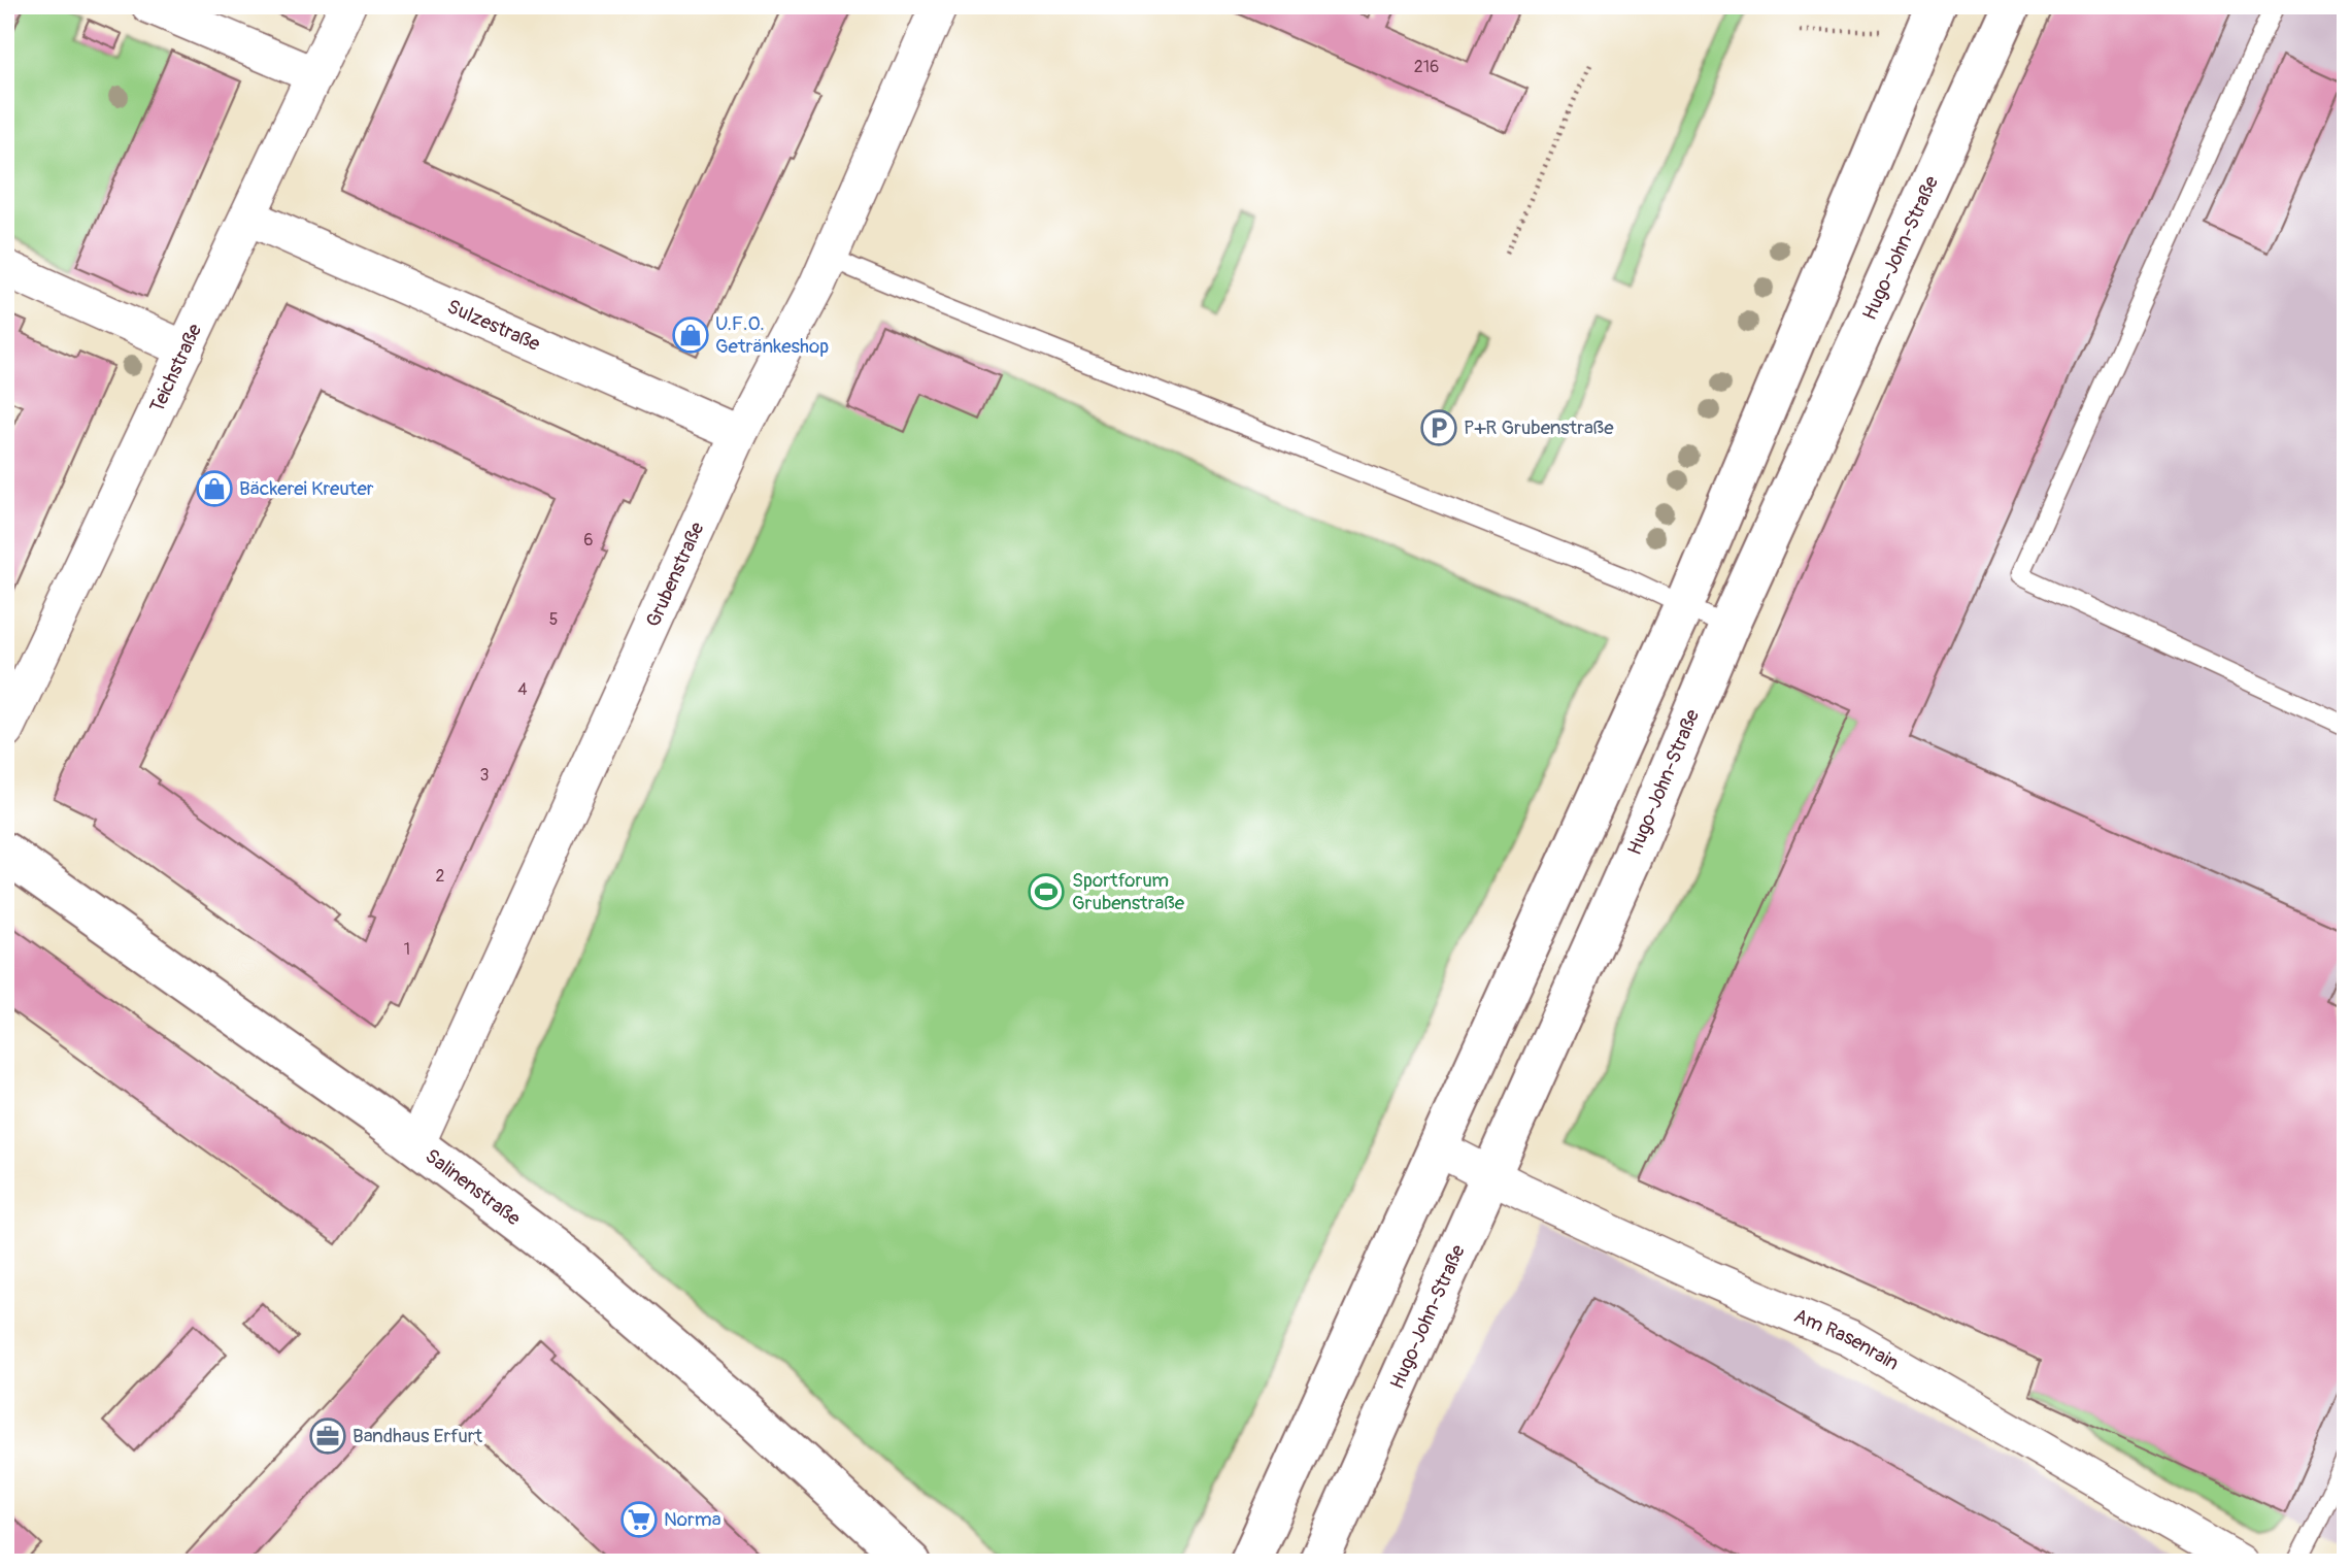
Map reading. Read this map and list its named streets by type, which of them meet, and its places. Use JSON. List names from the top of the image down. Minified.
{"streets":{"main road":["Hugo-John-Straße","Salinenstraße"],"street":["Sulzestraße","Teichstraße","Grubenstraße","Am Rasenrain"]},"crossings":[["Hugo-John-Straße","Am Rasenrain"],["Sulzestraße","Teichstraße"],["Sulzestraße","Grubenstraße"],["Grubenstraße","Salinenstraße"]],"places":{"shop":["U.F.O. Getränkeshop","Bäckerei Kreuter"],"parking":["P+R Grubenstraße"],"sports":["Sportforum Grubenstraße"],"office":["Bandhaus Erfurt"],"supermarket":["Norma"]},"house_numbers":["216","6","5","4","3","2","1"]}
